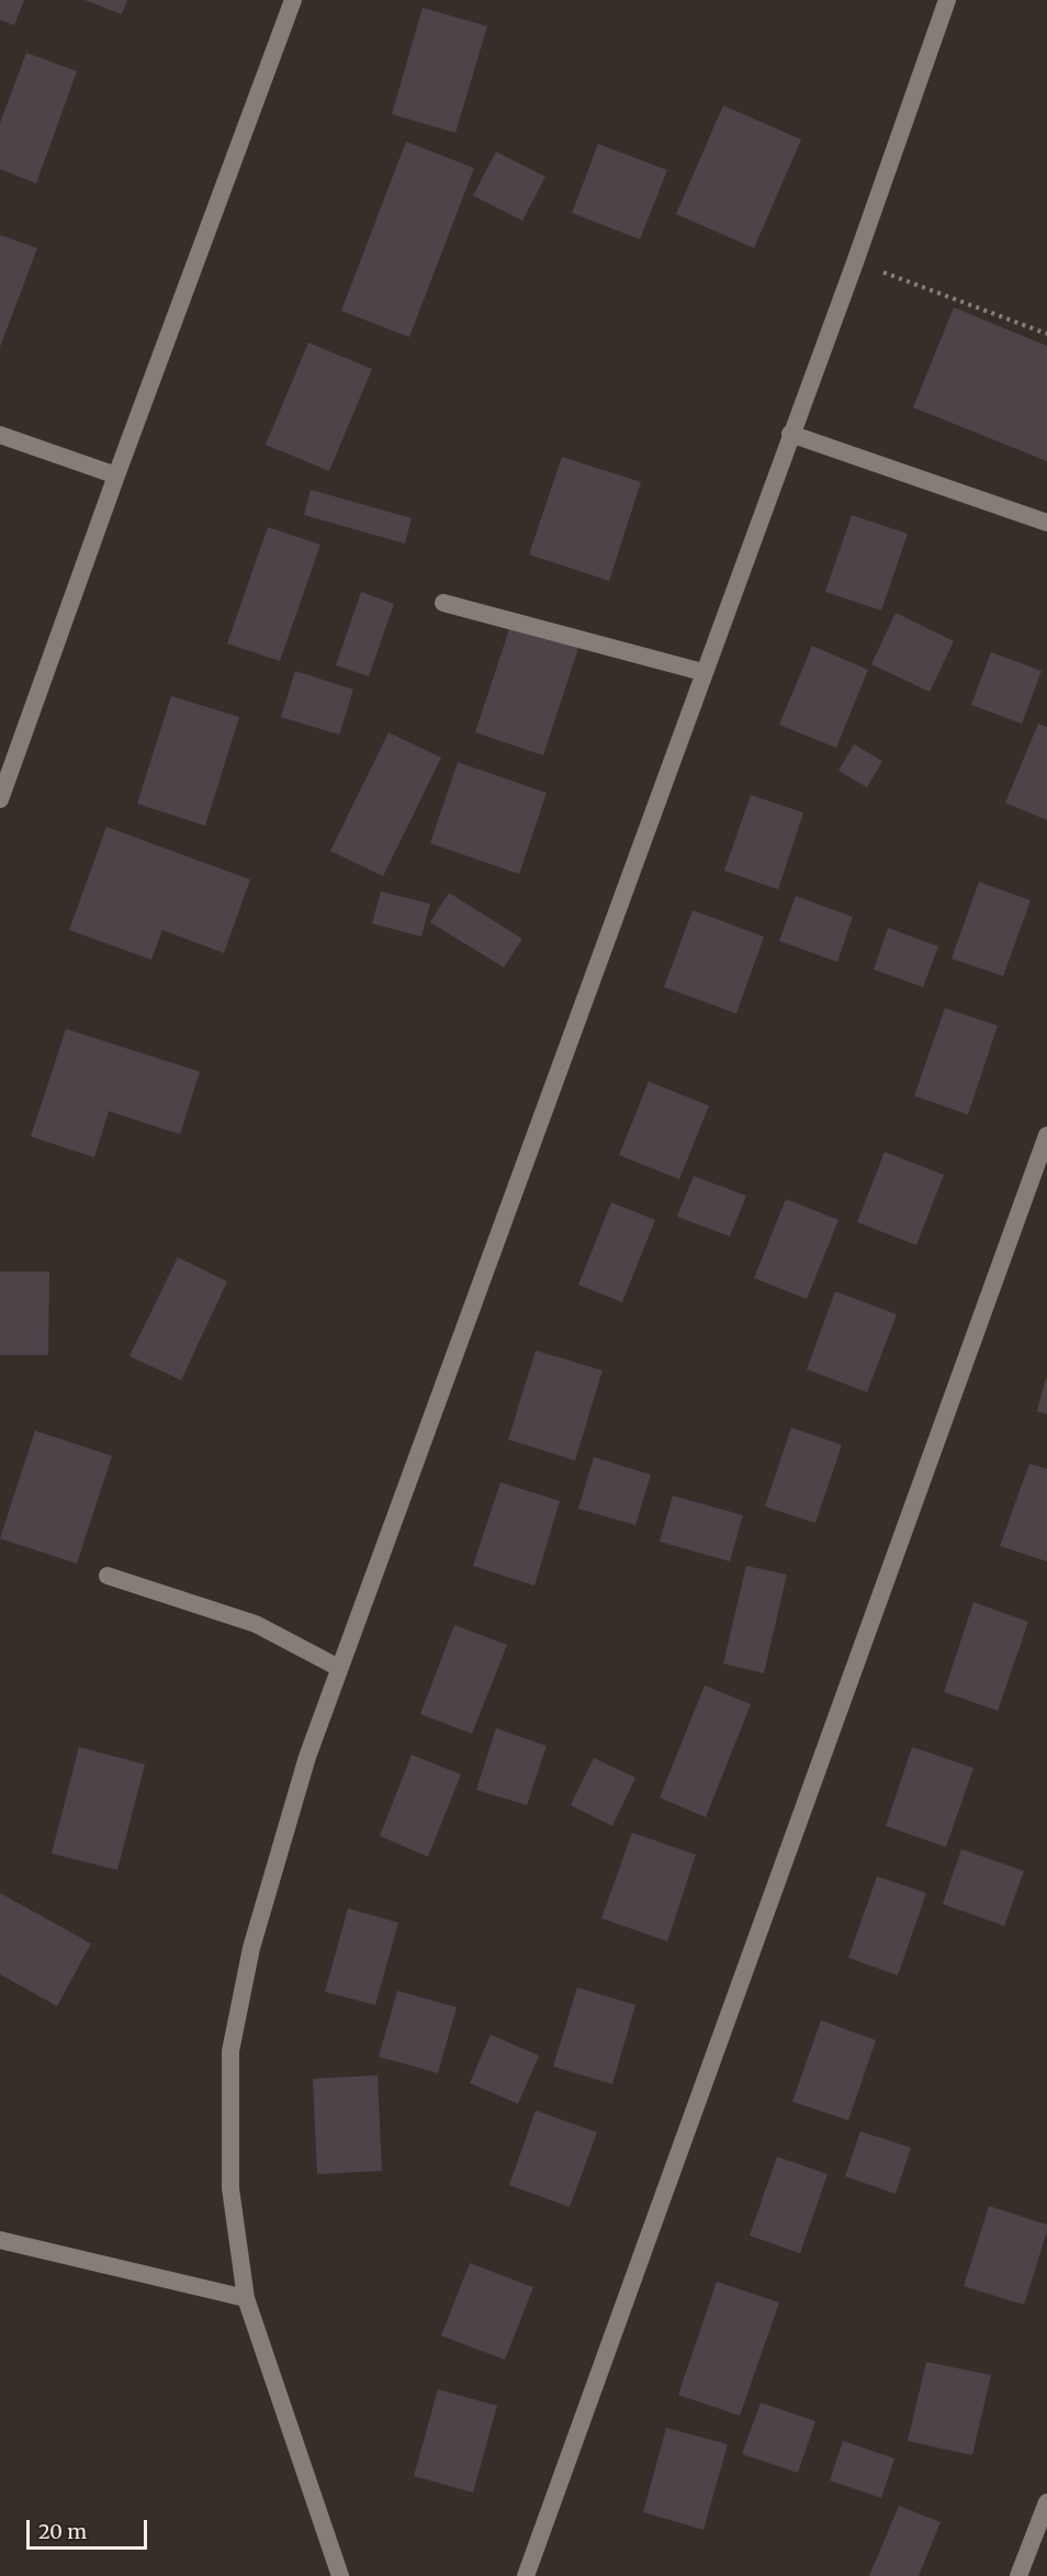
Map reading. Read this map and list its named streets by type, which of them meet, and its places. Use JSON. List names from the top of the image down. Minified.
{"scale_bar":"20 m"}
